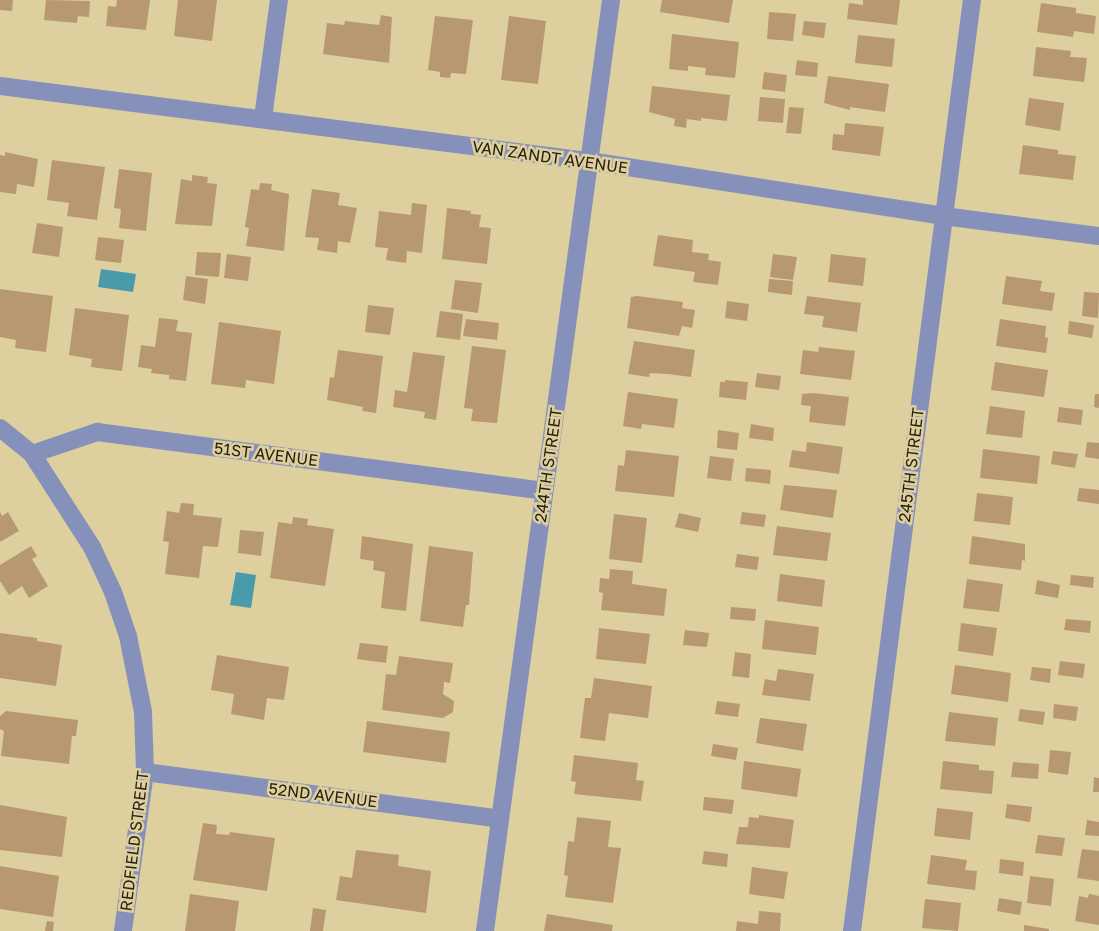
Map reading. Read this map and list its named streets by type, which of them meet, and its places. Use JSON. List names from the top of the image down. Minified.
{"streets":{"street":["VAN ZANDT AVENUE","51ST AVENUE","244TH STREET","245TH STREET","52ND AVENUE","REDFIELD STREET"]},"crossings":[["VAN ZANDT AVENUE","244TH STREET"],["VAN ZANDT AVENUE","245TH STREET"],["51ST AVENUE","244TH STREET"],["51ST AVENUE","REDFIELD STREET"],["244TH STREET","52ND AVENUE"],["52ND AVENUE","REDFIELD STREET"]]}
